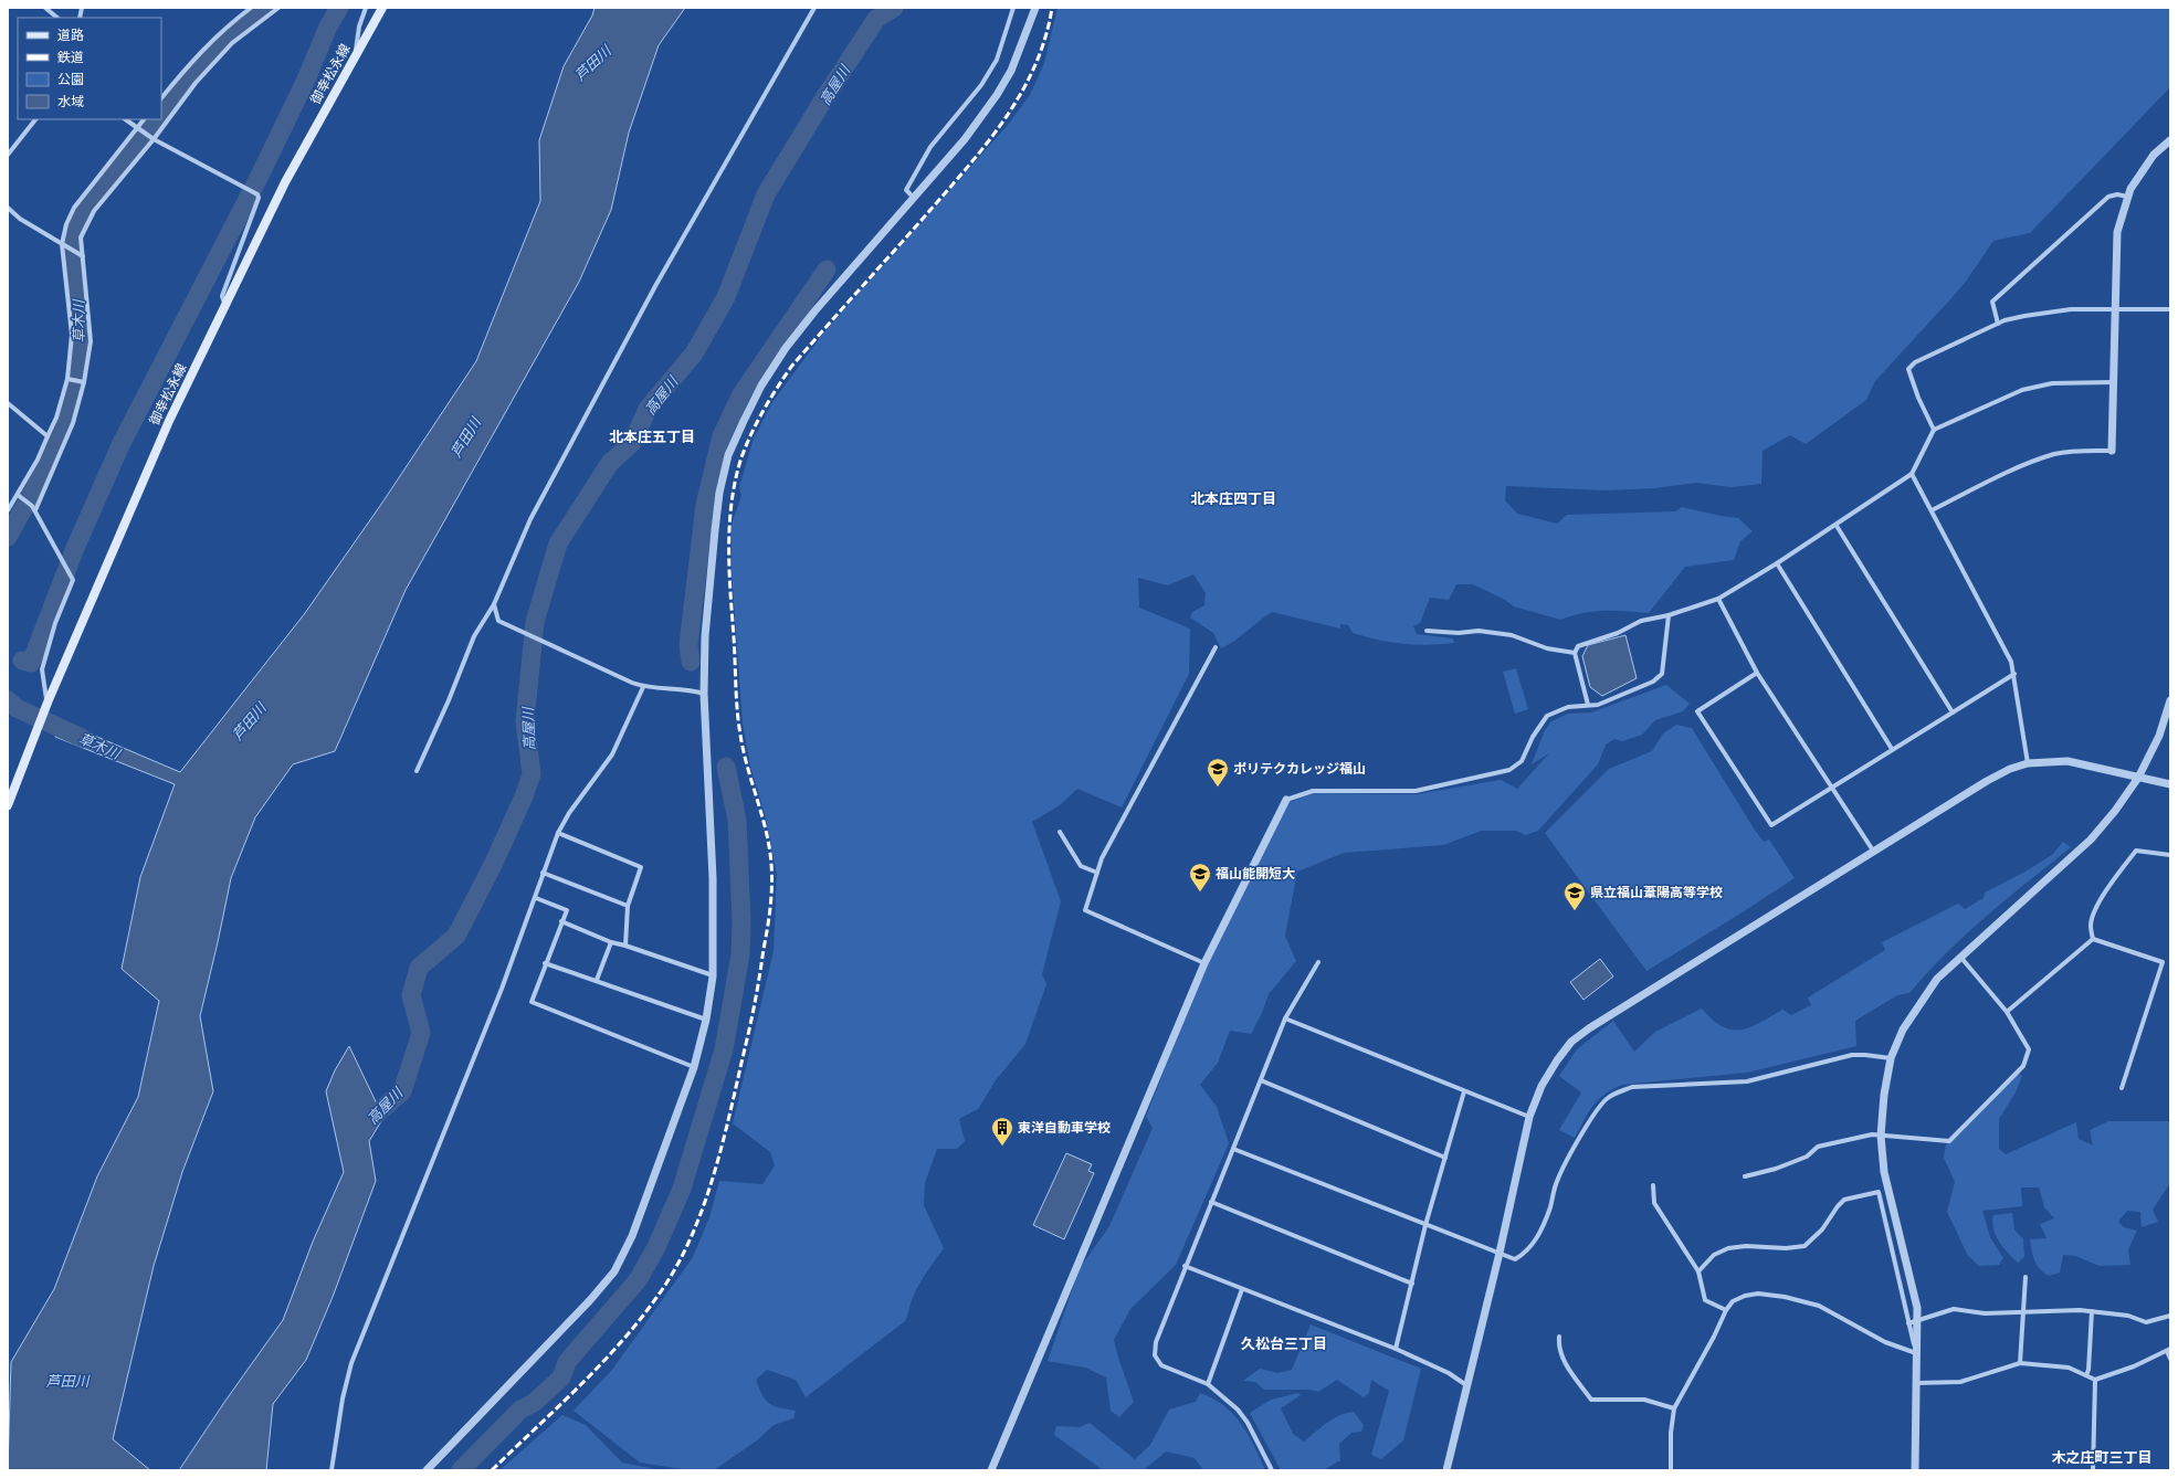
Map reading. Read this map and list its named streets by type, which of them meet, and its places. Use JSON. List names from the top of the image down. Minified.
{"streets":{"main road":["御幸松永線"]},"districts":["北本庄五丁目","北本庄四丁目","久松台三丁目","木之庄町三丁目"],"water":["芦田川","高屋川","草木川"],"places":{"school or university":["ポリテクカレッジ福山","福山能開短大","県立福山葦陽高等学校"],"building":["東洋自動車学校"]},"legend":["道路","鉄道","公園","水域"]}
